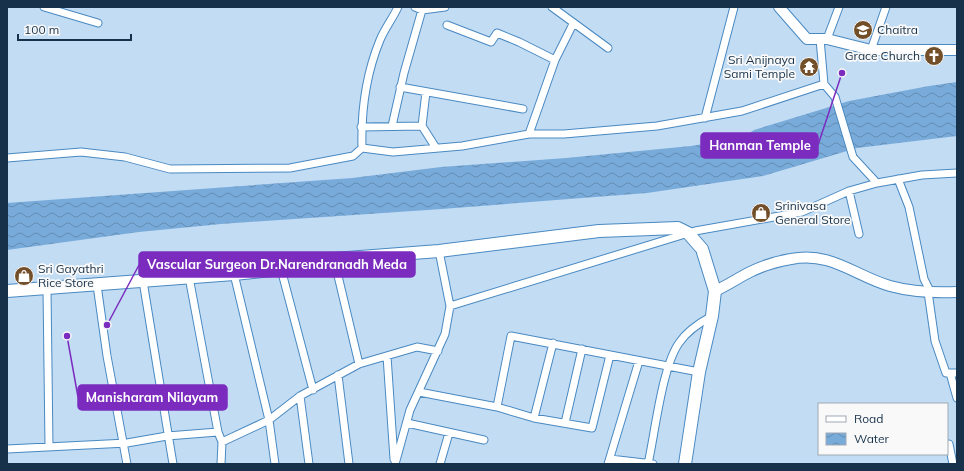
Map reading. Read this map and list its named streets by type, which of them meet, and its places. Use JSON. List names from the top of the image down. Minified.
{"places":{"school or university":["Chaitra"],"church":["Grace Church"],"temple":["Sri Anijnaya Sami Temple"],"other":["Hanman Temple","Vascular Surgeon Dr.Narendranadh Meda","Manisharam Nilayam"],"shop":["Srinivasa General Store","Sri Gayathri Rice Store"]},"legend":["Road","Water"],"scale_bar":"100 m"}
